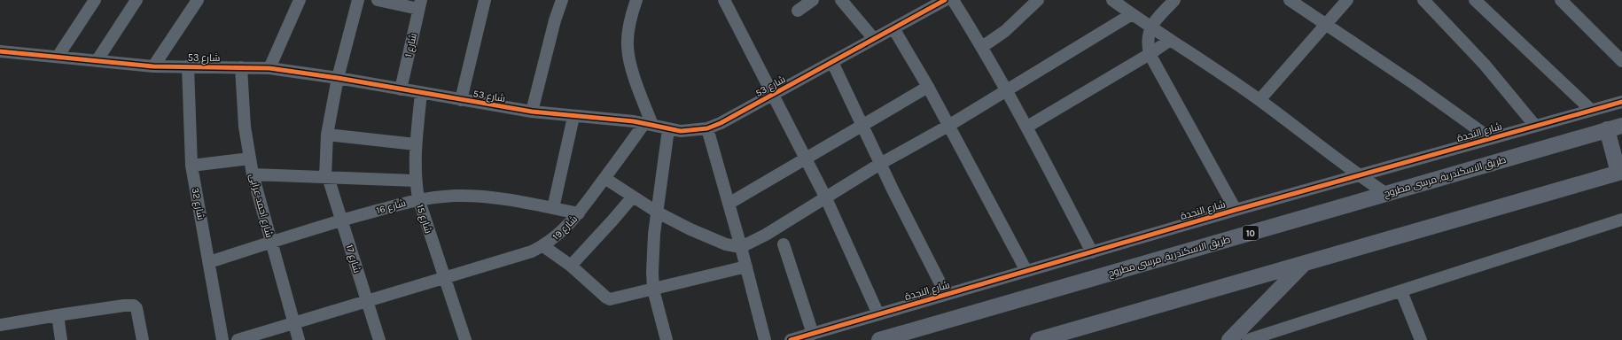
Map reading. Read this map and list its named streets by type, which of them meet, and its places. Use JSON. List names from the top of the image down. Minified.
{"streets":{"main road":["طريق الاسكندرية, مرسى مطروح","10"],"street":["شارع 1","شارع 53","شارع النجدة","شارع 32","شارع احمد عرابى","شارع 16","شارع 15","شارع 19","شارع 17"]},"crossings":[["شارع 1","شارع 53"],["شارع 53","شارع 32"],["شارع 53","شارع احمد عرابى"],["شارع 53","شارع 15"],["شارع 53","شارع 19"],["شارع 32","شارع 16"],["شارع احمد عرابى","شارع 16"],["شارع احمد عرابى","شارع 19"],["شارع 16","شارع 15"],["شارع 16","شارع 19"],["شارع 16","شارع 17"],["شارع 15","شارع 19"],["شارع 19","شارع 17"]]}
